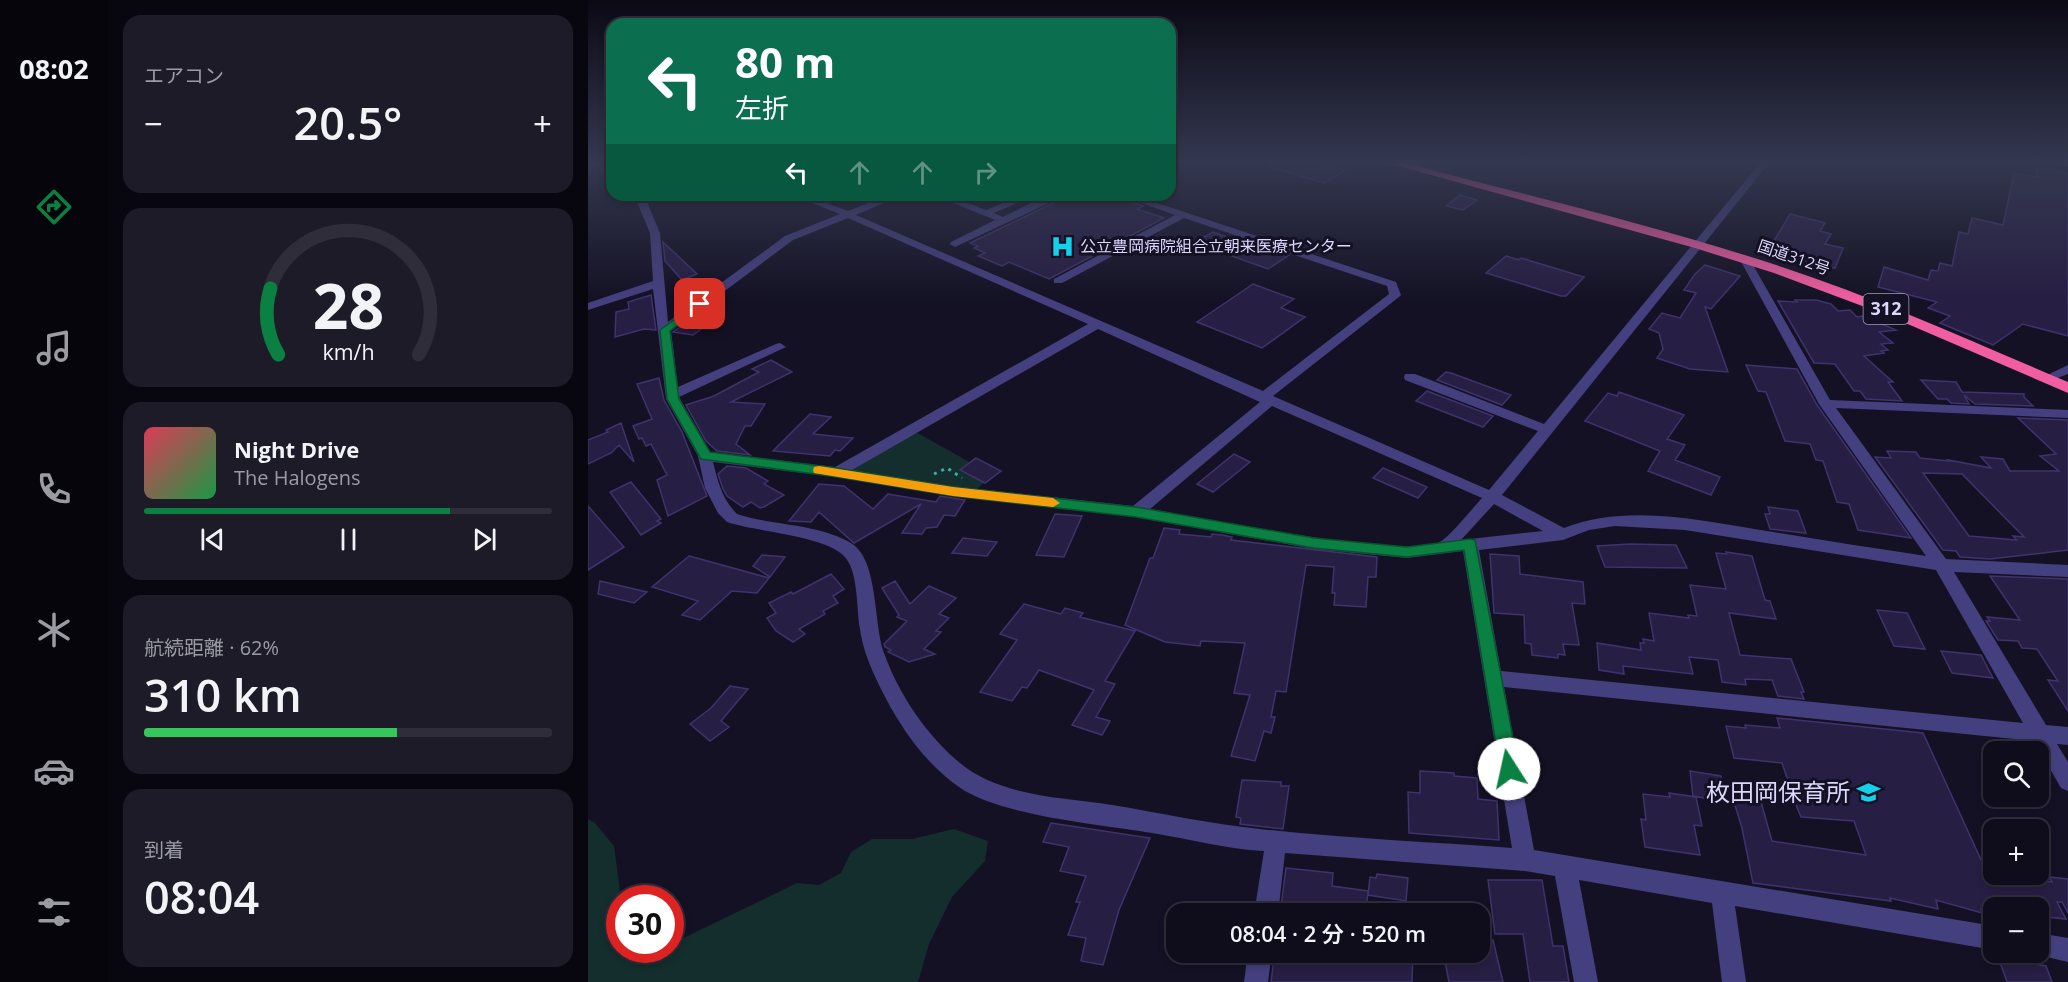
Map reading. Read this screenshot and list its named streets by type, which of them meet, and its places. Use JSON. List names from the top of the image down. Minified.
{"streets":{"highway":["国道312号","312"]},"places":{"hospital":["公立豊岡病院組合立朝来医療センター"],"school or university":["枚田岡保育所"]},"page":{"tabs":"08:02","tile":["エアコン",["航続距離 · 62%","310 km"],["到着","08:04"]],"turn":["80 m","左折"],"heat":["−","20.5°","+"],"song":["Night Drive","The Halogens"],"map_buttons":["+","−"],"limit":"30","trip":"08:04 · 2 分 · 520 m","gauge":["28","km/h"]}}
